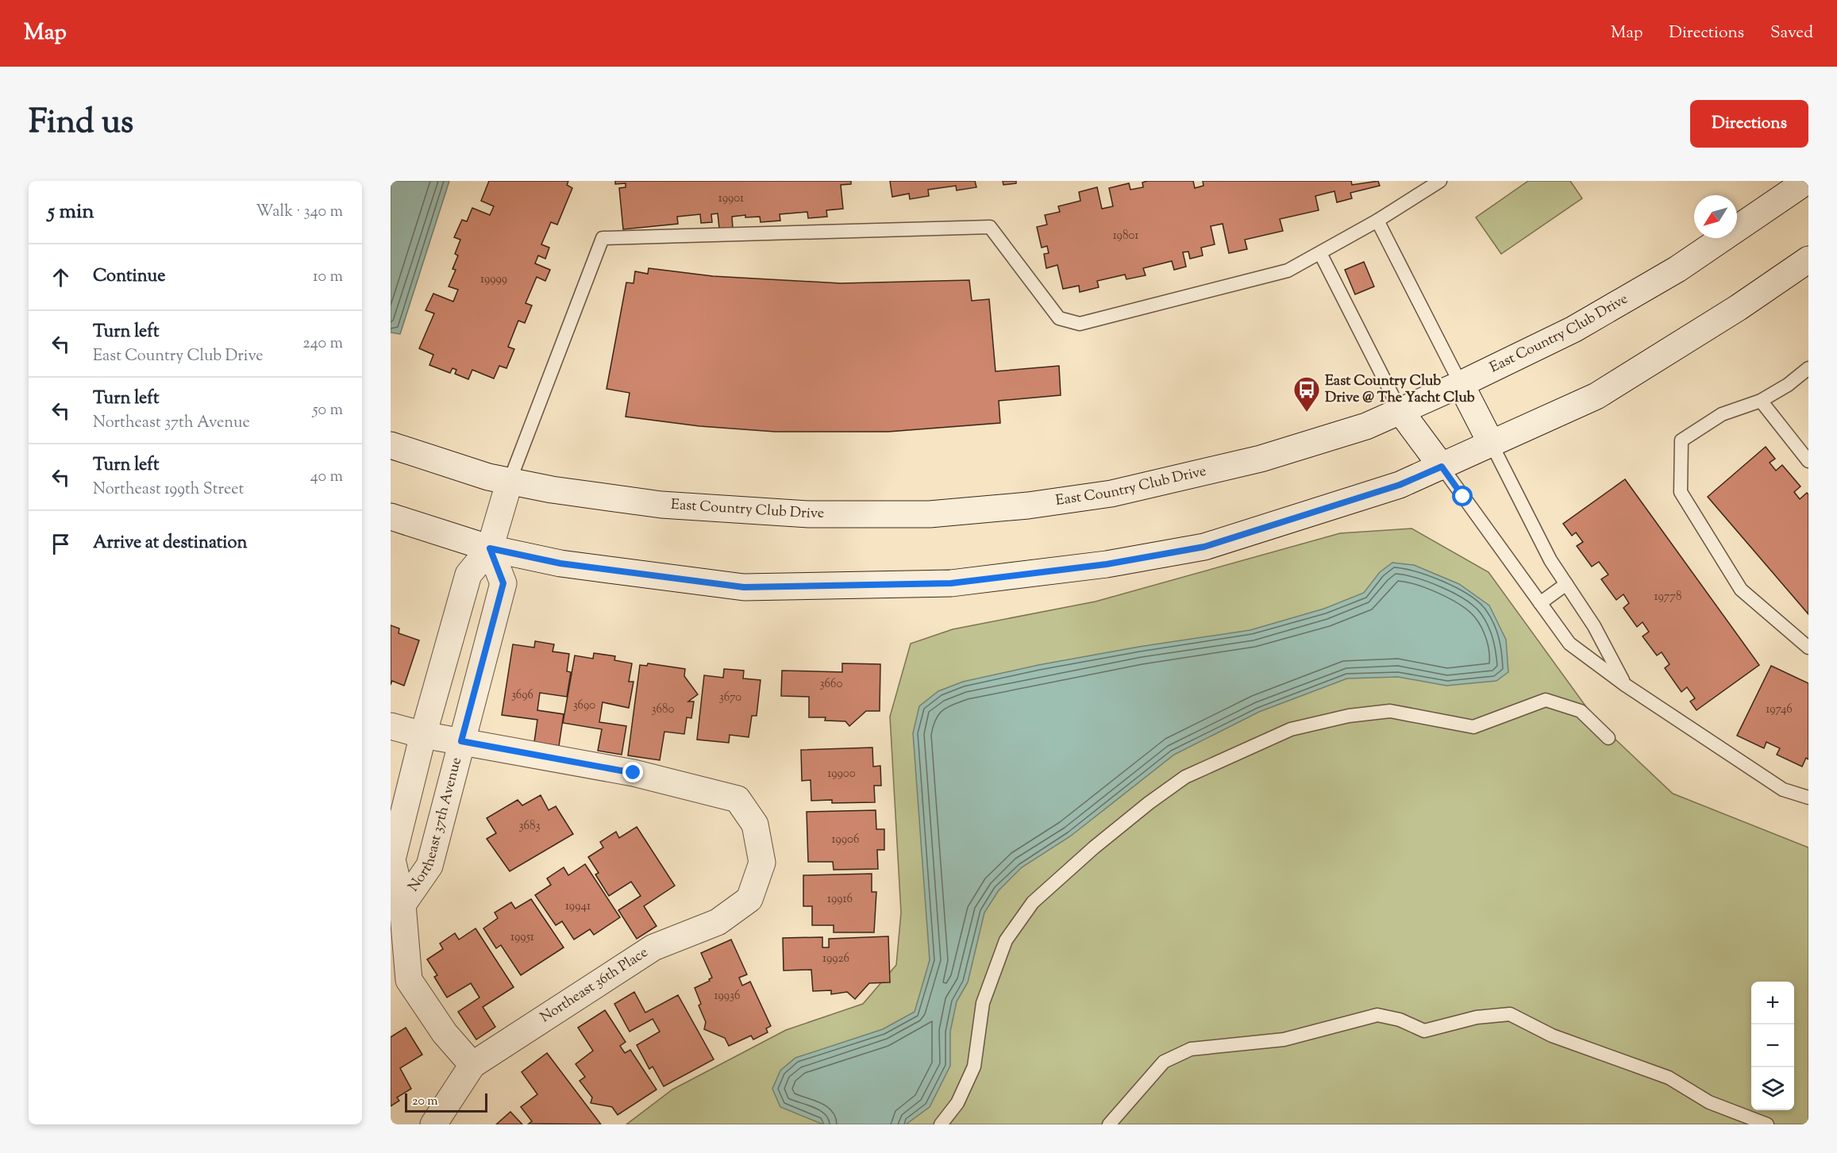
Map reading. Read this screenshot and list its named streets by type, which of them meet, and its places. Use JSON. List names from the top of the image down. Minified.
{"streets":{"street":["East Country Club Drive","Northeast 37th Avenue","Northeast 36th Place"]},"crossings":[["East Country Club Drive","Northeast 37th Avenue"],["Northeast 37th Avenue","Northeast 36th Place"]],"places":{"bus stop":["East Country Club Drive @ The Yacht Club"]},"house_numbers":["19901","19801","19999","19778","3660","3696","3670","3690","3680","19746","19900","3683","19906","19916","19941","19951","19926","19936"],"scale_bar":"20 m","north":"bottom left","page":{"header":"Map","nav":["Map","Directions","Saved"],"title":"Find us","buttons":"Directions","heading":["5 min","Walk · 340 m"],"list":[["Continue","10 m"],["Turn left","East Country Club Drive","240 m"],["Turn left","Northeast 37th Avenue","50 m"],["Turn left","Northeast 199th Street","40 m"],"Arrive at destination"],"map_buttons":["+","−"],"scale":"20 m"}}
